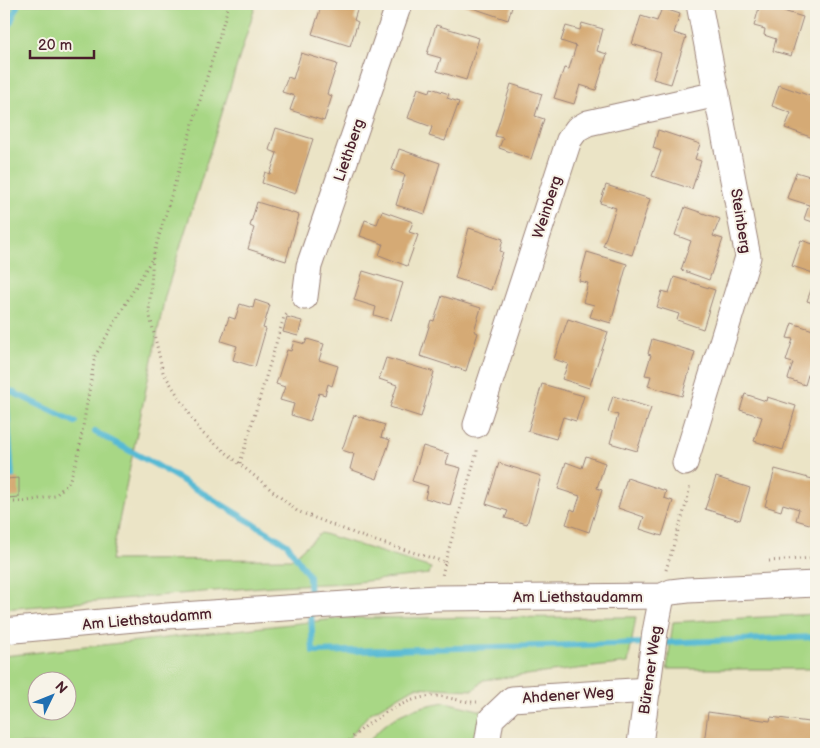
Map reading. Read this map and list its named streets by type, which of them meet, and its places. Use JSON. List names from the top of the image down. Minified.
{"streets":{"street":["Liethberg","Weinberg","Steinberg","Am Liethstaudamm","Bürener Weg","Ahdener Weg"]},"crossings":[["Weinberg","Steinberg"],["Am Liethstaudamm","Bürener Weg"],["Bürener Weg","Ahdener Weg"]],"scale_bar":"20 m","north":"top right"}
